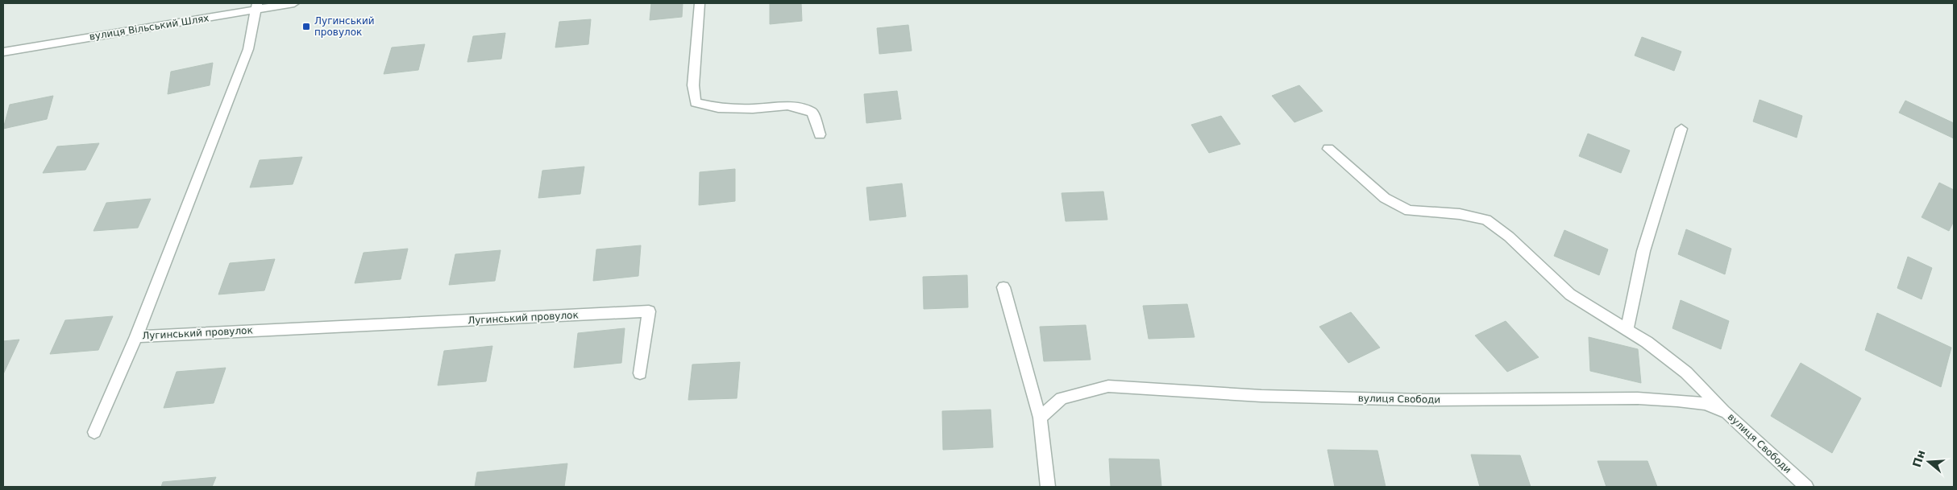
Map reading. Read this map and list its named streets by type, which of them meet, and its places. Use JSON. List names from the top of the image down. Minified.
{"streets":{"street":["вулиця Вільський Шлях","Лугинський провулок","вулиця Свободи"]},"crossings":[["вулиця Вільський Шлях","Лугинський провулок"]],"places":{"transit":["Лугинський провулок"]},"north":"left"}
